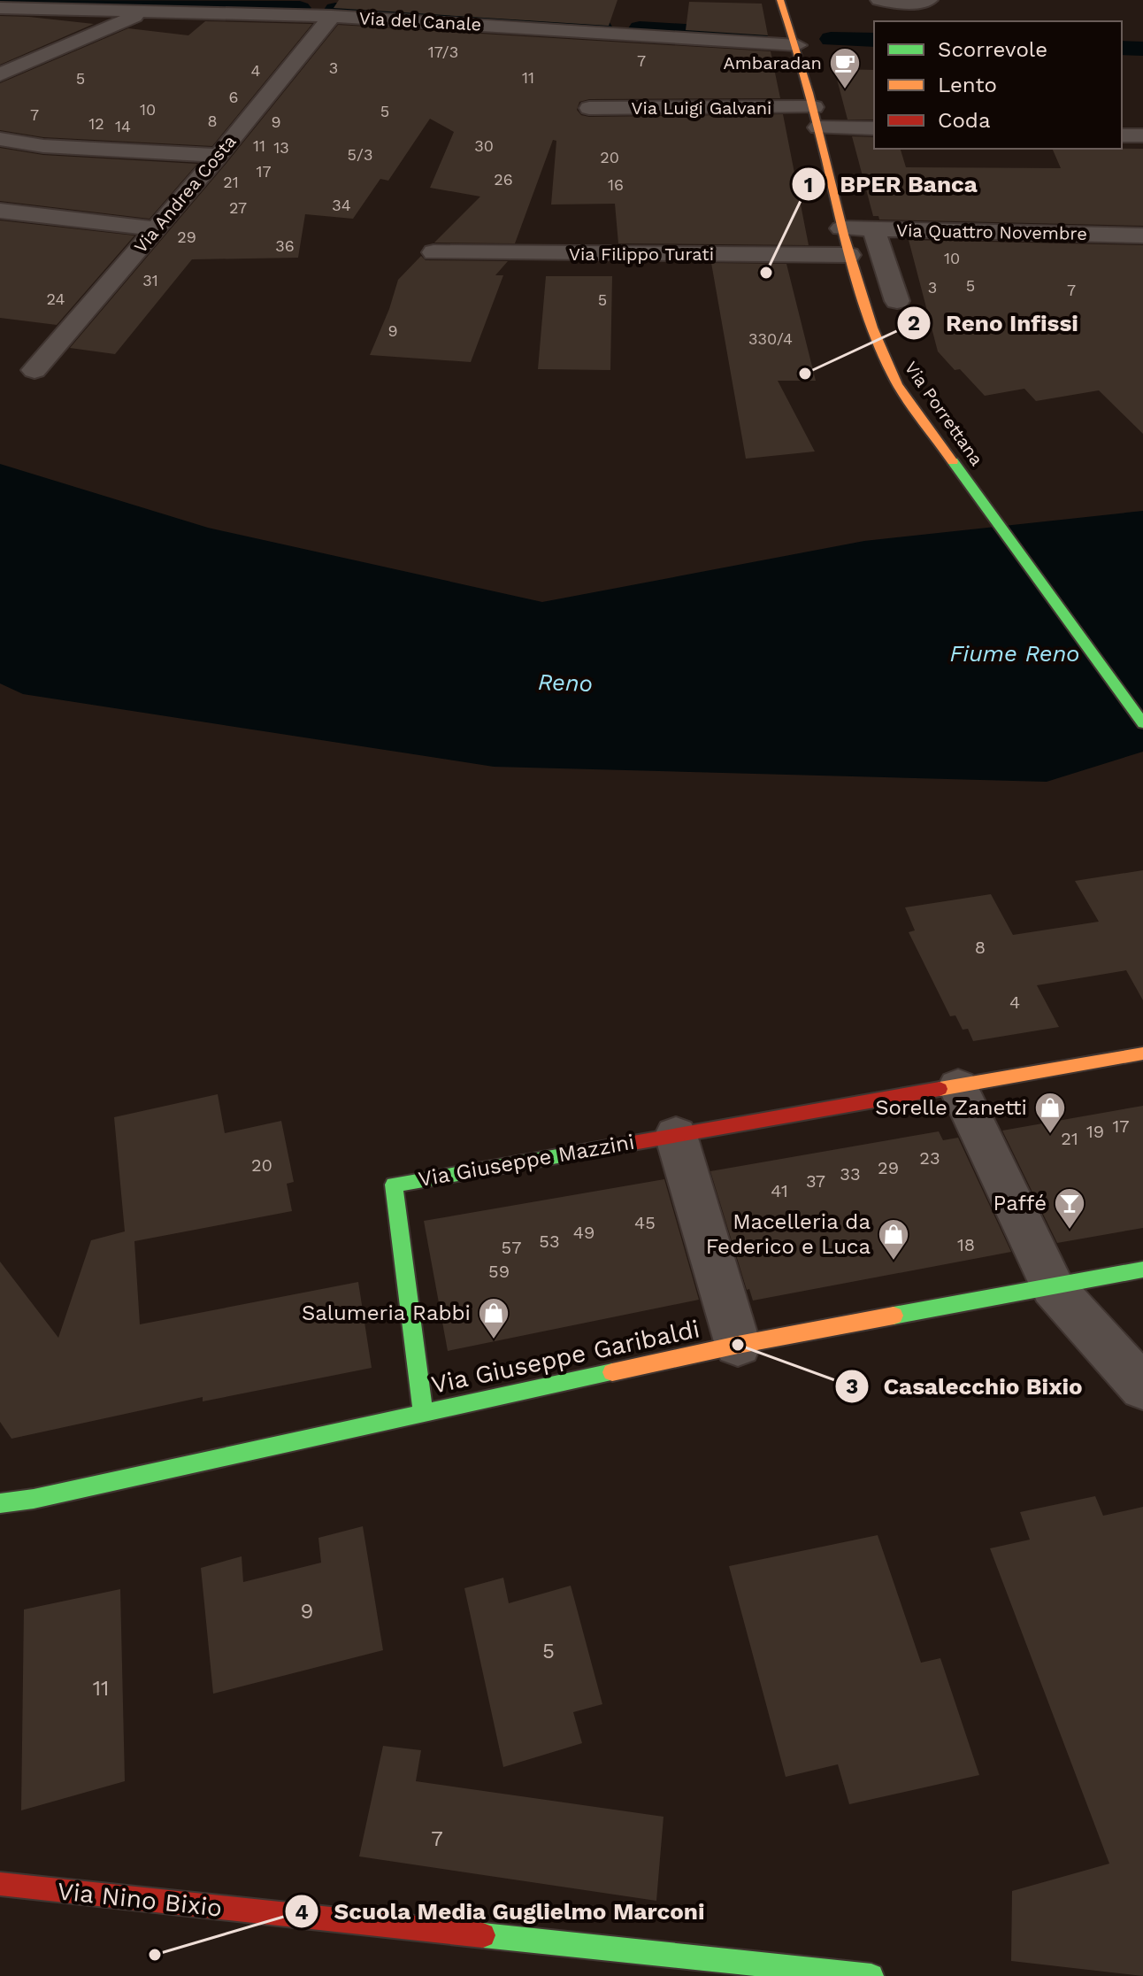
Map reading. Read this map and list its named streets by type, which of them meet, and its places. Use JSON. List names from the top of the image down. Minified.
{"streets":{"street":["Via del Canale","Via Luigi Galvani","Via Andrea Costa","Via Quattro Novembre","Via Filippo Turati","Via Porrettana","Via Giuseppe Mazzini","Via Giuseppe Garibaldi","Via Nino Bixio"]},"crossings":[["Via del Canale","Via Andrea Costa"],["Via del Canale","Via Porrettana"],["Via Luigi Galvani","Via Porrettana"],["Via Quattro Novembre","Via Porrettana"],["Via Filippo Turati","Via Porrettana"],["Via Giuseppe Mazzini","Via Giuseppe Garibaldi"]],"water":["Fiume Reno","Reno"],"places":{"cafe":["Ambaradan"],"other":["BPER Banca","Reno Infissi","Casalecchio Bixio","Scuola Media Guglielmo Marconi"],"shop":["Sorelle Zanetti","Macelleria da Federico e Luca","Salumeria Rabbi"],"bar":["Paffé"]},"house_numbers":["17/3","7","3","4","11","5","6","10","5","7","8","9","12","14","11","30","13","5/3","20","17","26","21","16","34","27","29","36","10","31","5","3","7","24","5","9","330/4","8","4","17","19","21","23","20","29","33","37","41","45","49","53","18","57","59","9","5","11","7"],"legend":["Scorrevole","Lento","Coda"]}
